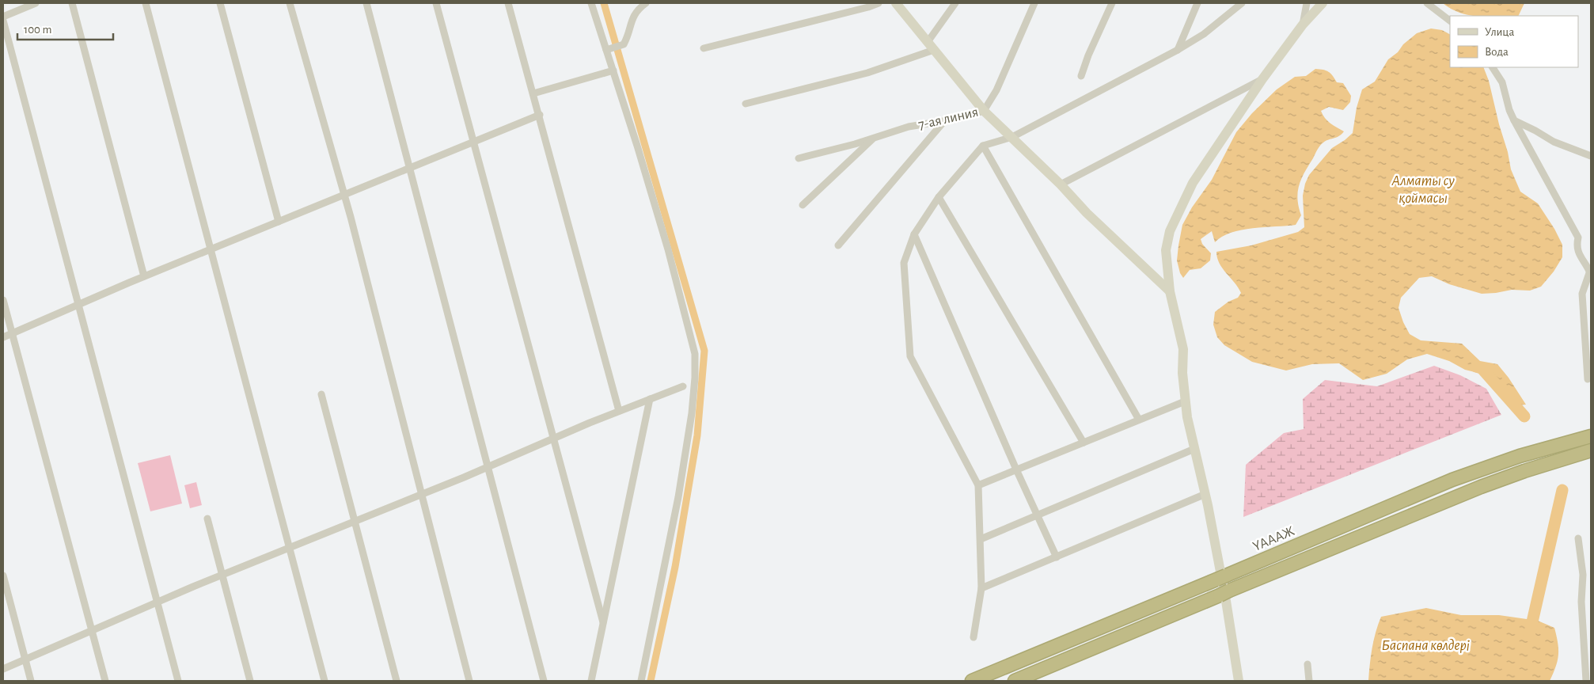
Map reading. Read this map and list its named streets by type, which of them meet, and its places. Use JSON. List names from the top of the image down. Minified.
{"streets":{"highway":["ҮАААЖ"],"street":["7-ая линия"]},"water":["Алматы су қоймасы","Баспана көлдері"],"legend":["Улица","Вода"],"scale_bar":"100 m"}
